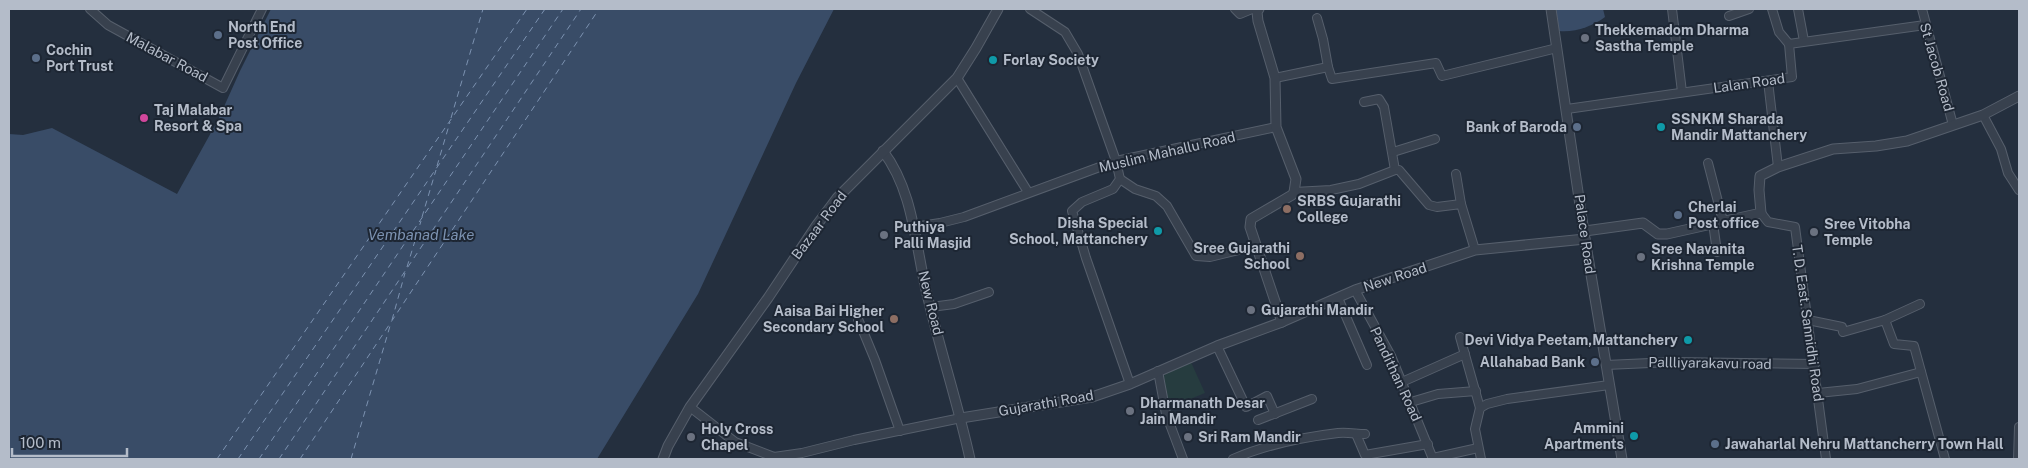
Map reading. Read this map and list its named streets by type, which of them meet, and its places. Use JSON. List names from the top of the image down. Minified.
{"streets":{"street":["Malabar Road","St Jacob Road","Lalan Road","Muslim Mahallu Road","Bazaar Road","Palace Road","New Road","T. D. East. Sannidhi Road","Pallliyarakavu road","Pandithan Road","Gujarathi Road"]},"crossings":[["Lalan Road","Palace Road"],["Muslim Mahallu Road","New Road"],["Bazaar Road","New Road"],["Palace Road","New Road"],["Palace Road","Pallliyarakavu road"],["New Road","T. D. East. Sannidhi Road"],["New Road","Pandithan Road"],["New Road","Gujarathi Road"],["T. D. East. Sannidhi Road","Pallliyarakavu road"]],"water":["Vembanad Lake"],"places":["North End Post Office","Thekkemadom Dharma Sastha Temple","Cochin Port Trust","Forlay Society","Taj Malabar Resort & Spa","Bank of Baroda","SSNKM Sharada Mandir Mattanchery","SRBS Gujarathi College","Cherlai Post office","Disha Special School, Mattanchery","Sree Vitobha Temple","Puthiya Palli Masjid","Sree Gujarathi School","Sree Navanita Krishna Temple","Gujarathi Mandir","Aaisa Bai Higher Secondary School","Devi Vidya Peetam,Mattanchery","Allahabad Bank","Dharmanath Desar Jain Mandir","Ammini Apartments","Holy Cross Chapel","Sri Ram Mandir","Jawaharlal Nehru Mattancherry Town Hall"],"scale_bar":"100 m"}
